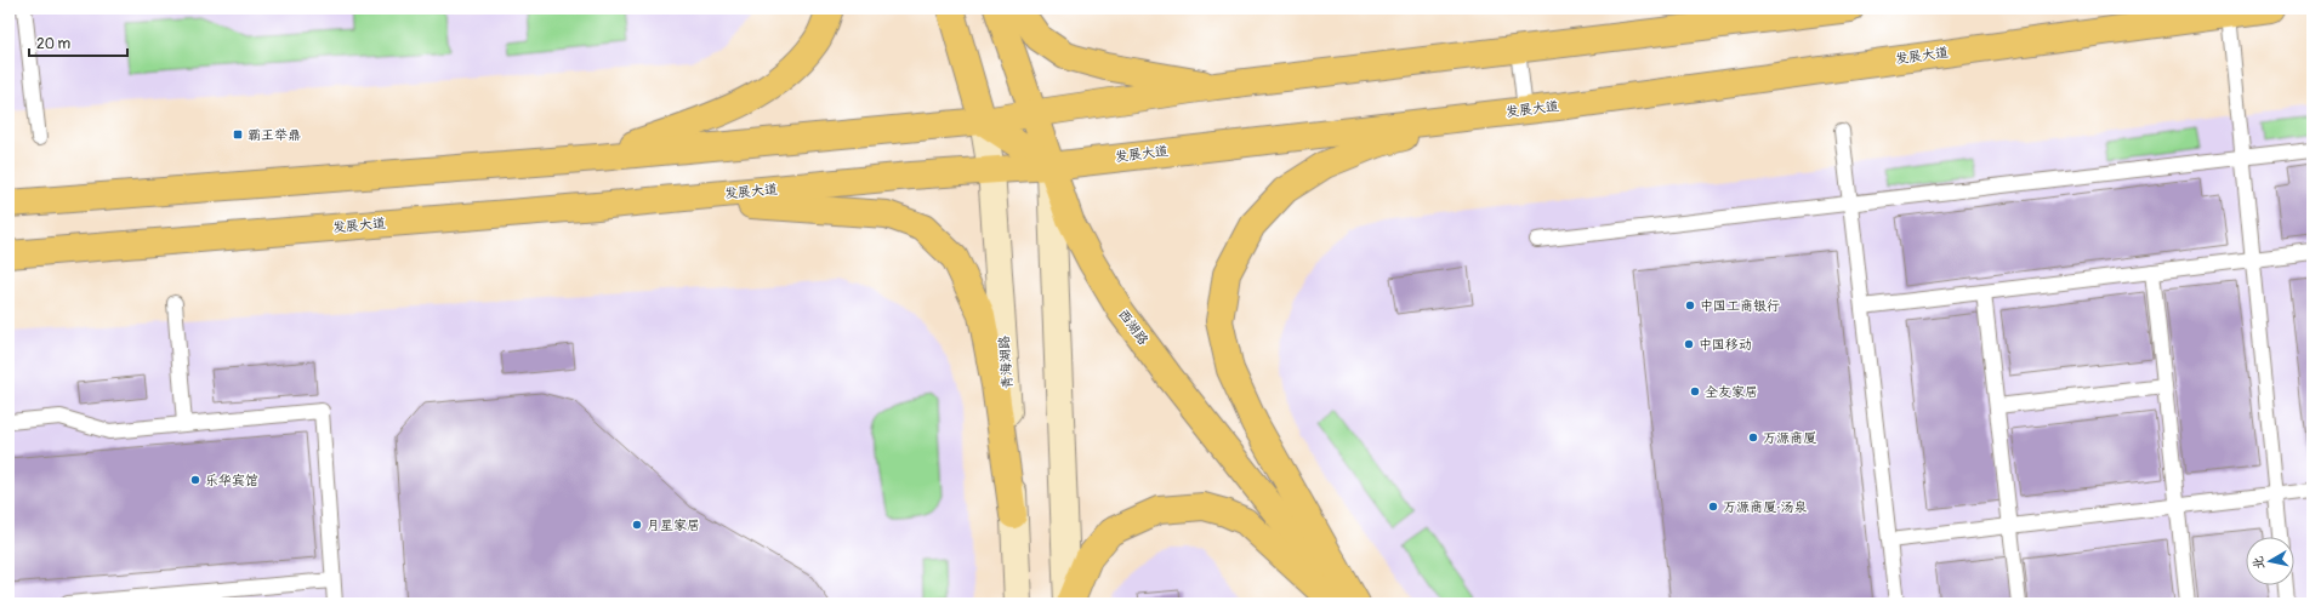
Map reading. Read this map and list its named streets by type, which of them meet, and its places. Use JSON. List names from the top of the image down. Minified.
{"streets":{"main road":["发展大道","西湖路","青海湖路"]},"crossings":[["发展大道","西湖路"],["发展大道","青海湖路"]],"places":{"transit":["霸王举鼎"],"other":["中国工商银行","中国移动","全友家居","万源商厦","乐华宾馆","万源商厦·汤泉","月星家居"]},"scale_bar":"20 m","north":"left"}
